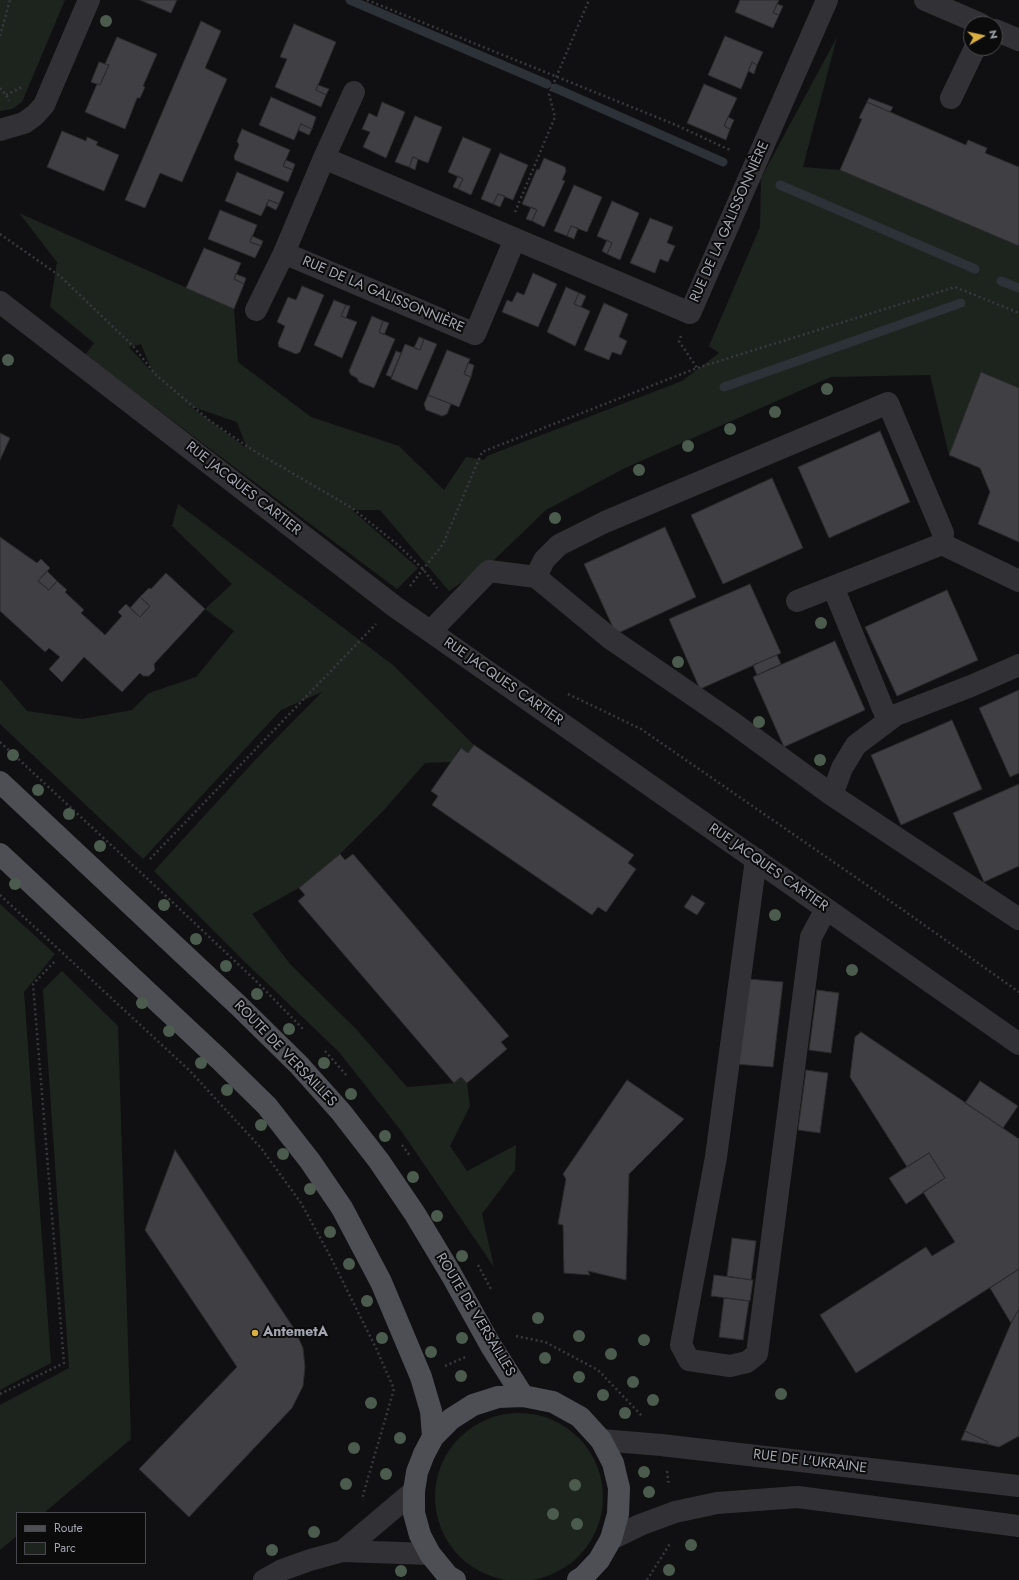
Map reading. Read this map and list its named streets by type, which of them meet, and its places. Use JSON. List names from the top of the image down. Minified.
{"streets":{"main road":["ROUTE DE VERSAILLES"],"street":["RUE DE LA GALISSONNIÈRE","RUE JACQUES CARTIER","RUE DE L'UKRAINE"]},"places":["AntemetA"],"legend":["Route","Parc"],"north":"right"}
